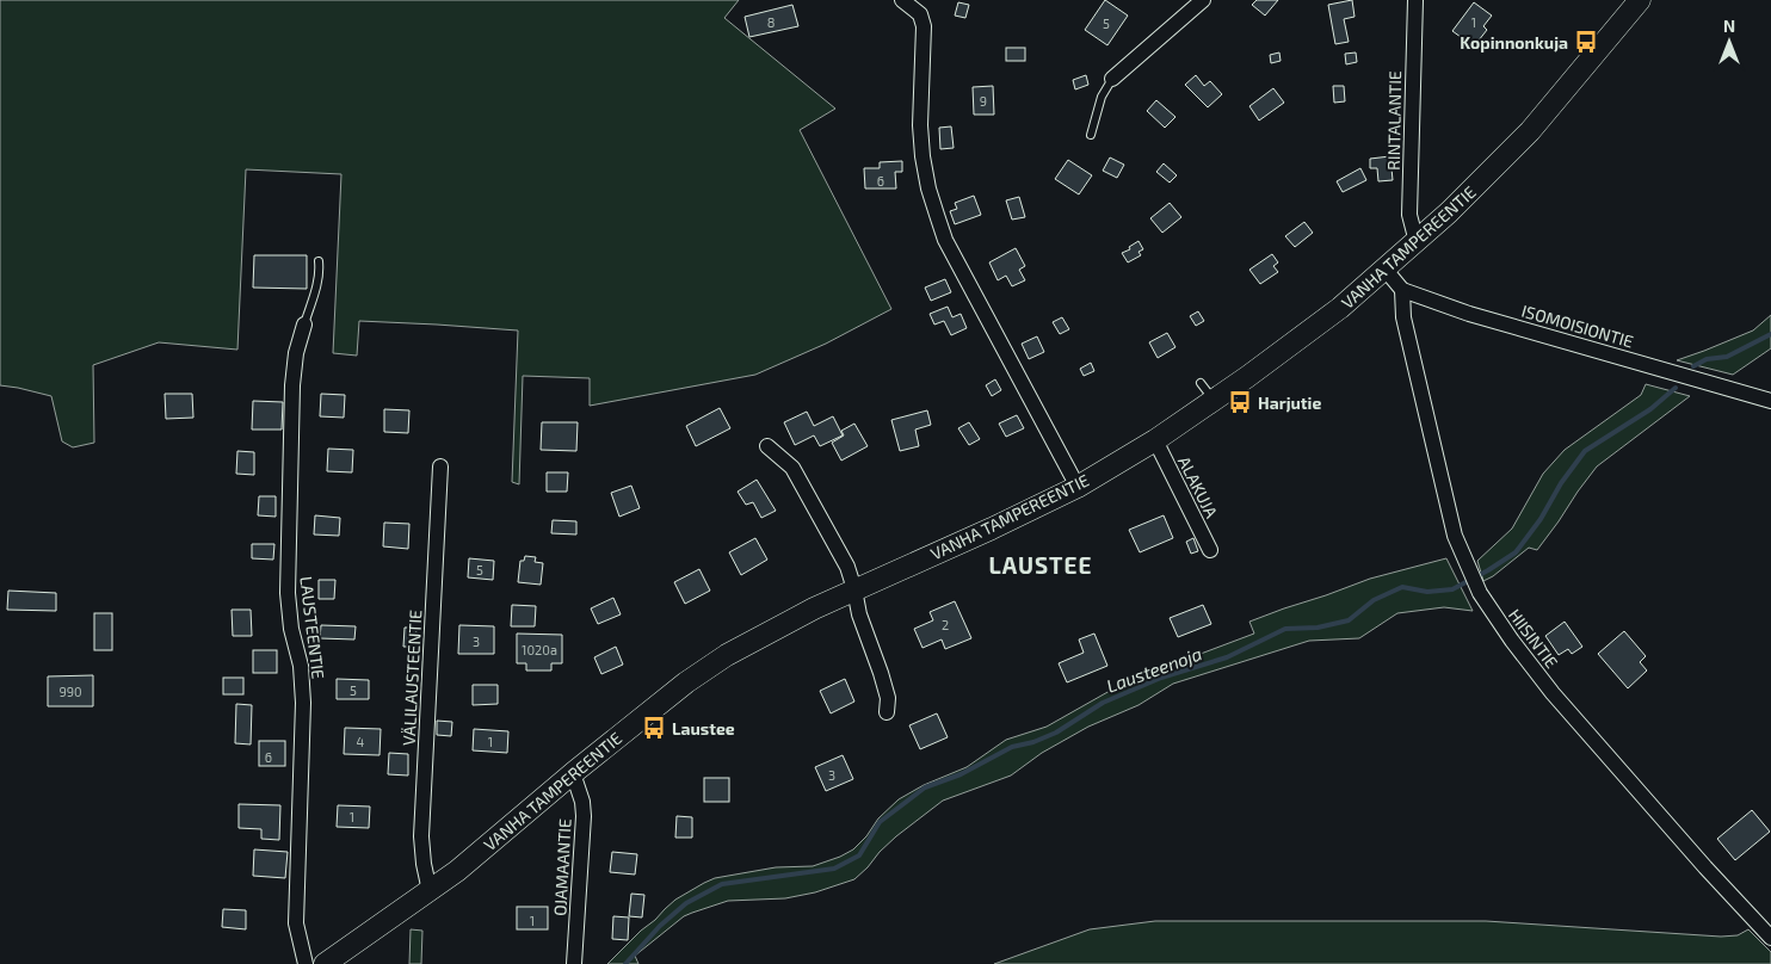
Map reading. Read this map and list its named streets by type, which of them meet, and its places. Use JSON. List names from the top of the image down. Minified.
{"streets":{"main road":["VANHA TAMPEREENTIE"],"street":["RINTALANTIE","ISOMOISIONTIE","ALAKUJA","LAUSTEENTIE","HIISINTIE","VÄLILAUSTEENTIE","OJAMAANTIE"]},"crossings":[["RINTALANTIE","VANHA TAMPEREENTIE"],["VANHA TAMPEREENTIE","ALAKUJA"],["VANHA TAMPEREENTIE","VÄLILAUSTEENTIE"],["VANHA TAMPEREENTIE","OJAMAANTIE"],["ISOMOISIONTIE","HIISINTIE"]],"districts":["LAUSTEE"],"water":["Lausteenoja"],"places":{"bus stop":["Kopinnonkuja","Harjutie","Laustee"]},"house_numbers":["8","1","5","9","6","5","2","3","1020a","5","990","4","1","6","3","1","1"],"north":"top"}
